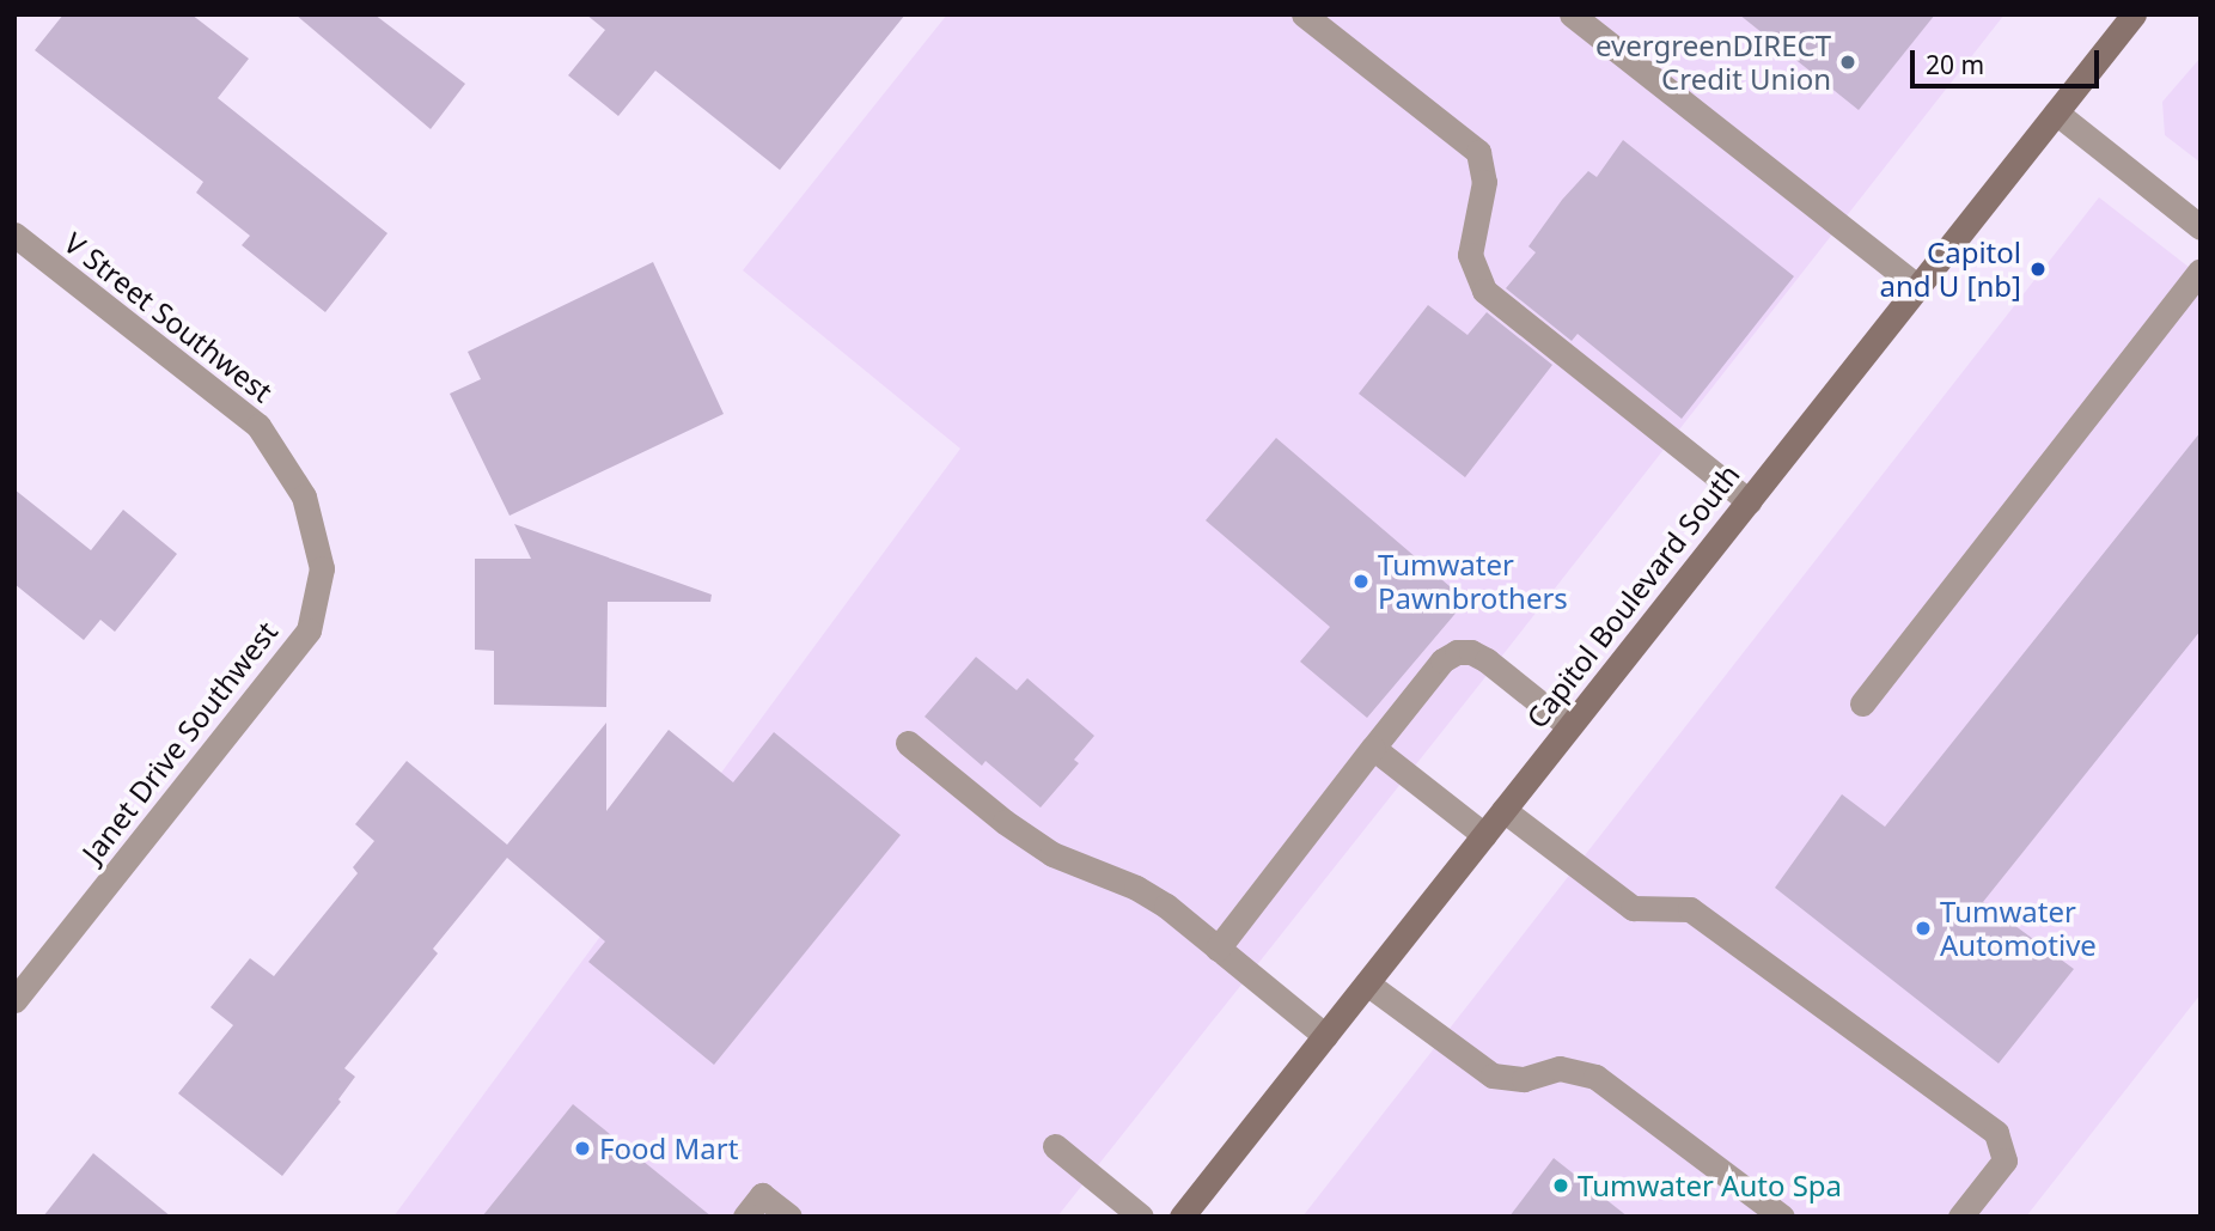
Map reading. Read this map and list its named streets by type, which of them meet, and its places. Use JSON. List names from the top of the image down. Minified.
{"streets":{"main road":["Capitol Boulevard South"],"street":["V Street Southwest","Janet Drive Southwest"]},"crossings":[["V Street Southwest","Janet Drive Southwest"]],"places":["evergreenDIRECT Credit Union","Capitol and U [nb]","Tumwater Pawnbrothers","Tumwater Automotive","Food Mart","Tumwater Auto Spa"],"scale_bar":"20 m"}
